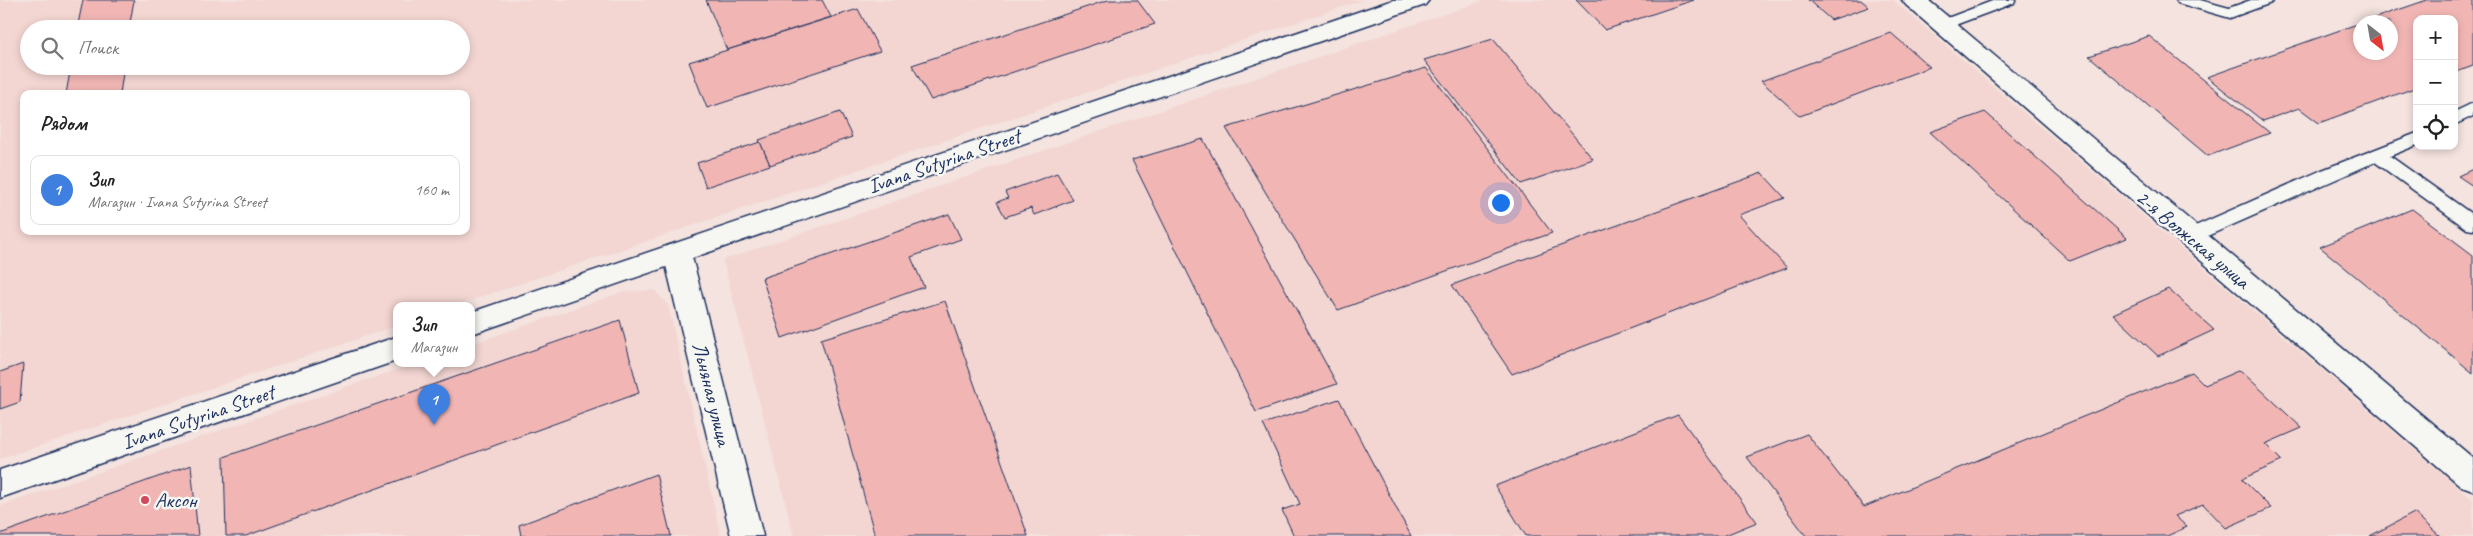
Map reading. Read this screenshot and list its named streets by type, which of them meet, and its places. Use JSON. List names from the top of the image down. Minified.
{"streets":{"street":["Ivana Sutyrina Street","2-я Волжская улица","Льняная улица"]},"crossings":[["Ivana Sutyrina Street","Льняная улица"]],"places":["Аксон"],"north":"bottom right","page":{"map_buttons":["+","−"],"search":"Поиск","heading":"Рядом","list":[{"mark":"1","name":"Зип","note":"Магазин · Ivana Sutyrina Street","value":"160 m"}],"popup":["Зип","Магазин"],"pins":"1"}}
